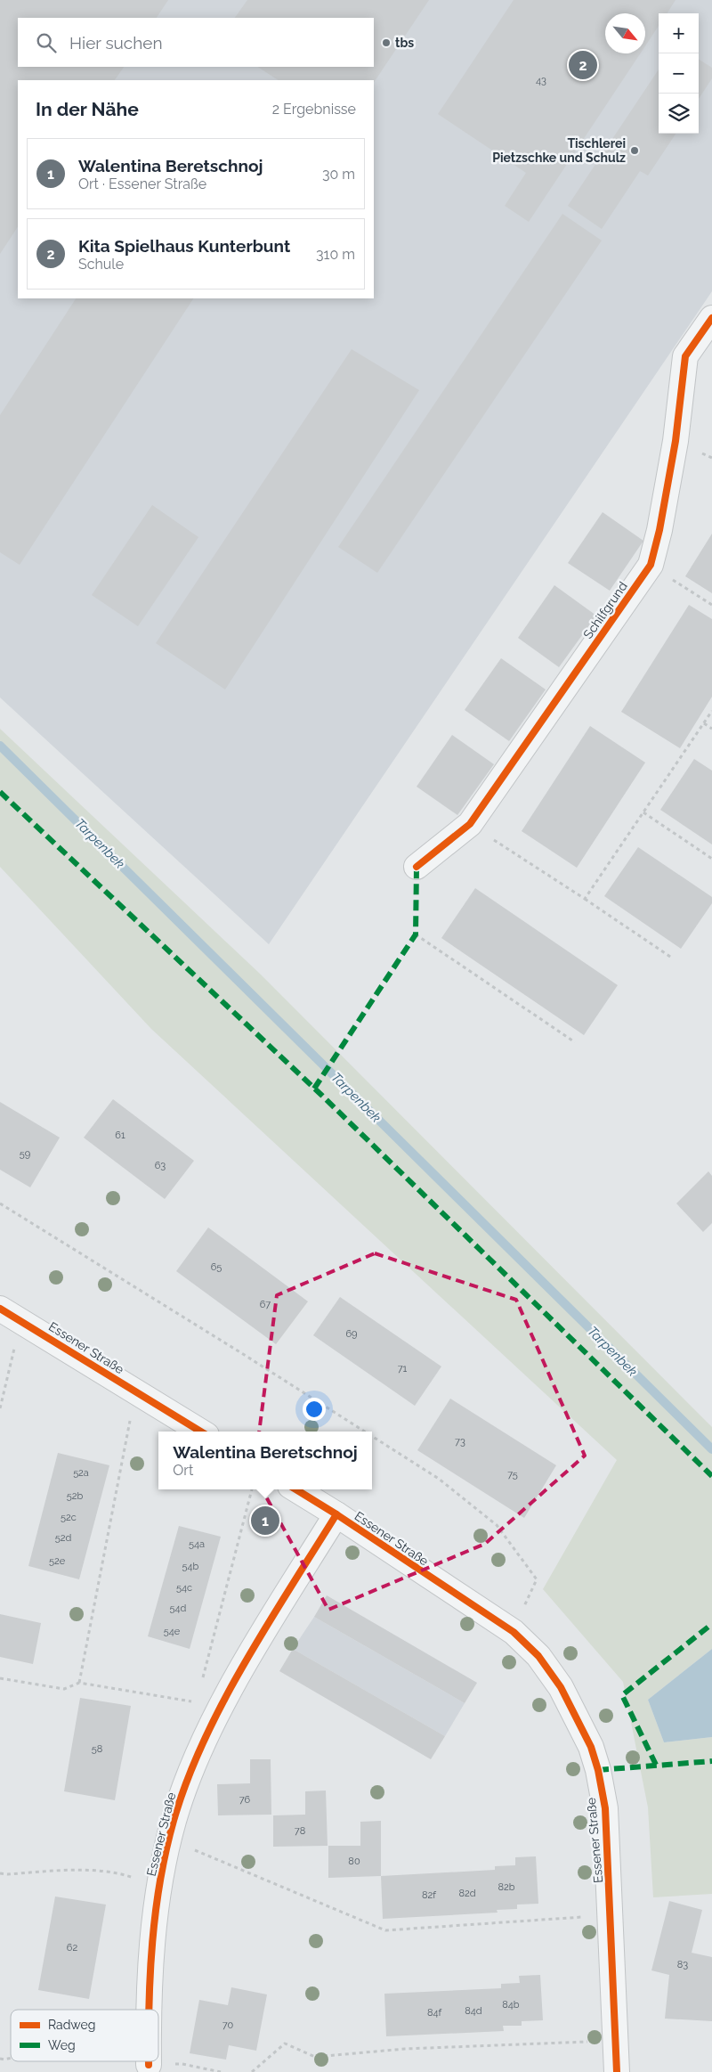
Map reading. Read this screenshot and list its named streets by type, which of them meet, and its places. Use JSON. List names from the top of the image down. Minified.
{"streets":{"street":["Schilfgrund","Essener Straße"]},"water":["Tarpenbek"],"places":["tbs","Tischlerei Pietzschke und Schulz"],"house_numbers":["43","61","59","63","65","67","69","71","73","52a","75","52b","52c","52d","54a","52e","54b","54c","54d","54e","58","76","78","80","82b","82d","82f","62","83","84b","84d","84f","70"],"legend":["Radweg","Weg"],"north":"bottom right","page":{"map_buttons":["+","−"],"search":"Hier suchen","pins":["2","1"],"heading":["In der Nähe","2 Ergebnisse"],"list":[{"mark":"1","name":"Walentina Beretschnoj","note":"Ort · Essener Straße","value":"30 m"},{"mark":"2","name":"Kita Spielhaus Kunterbunt","note":"Schule","value":"310 m"}],"popup":["Walentina Beretschnoj","Ort"]}}
